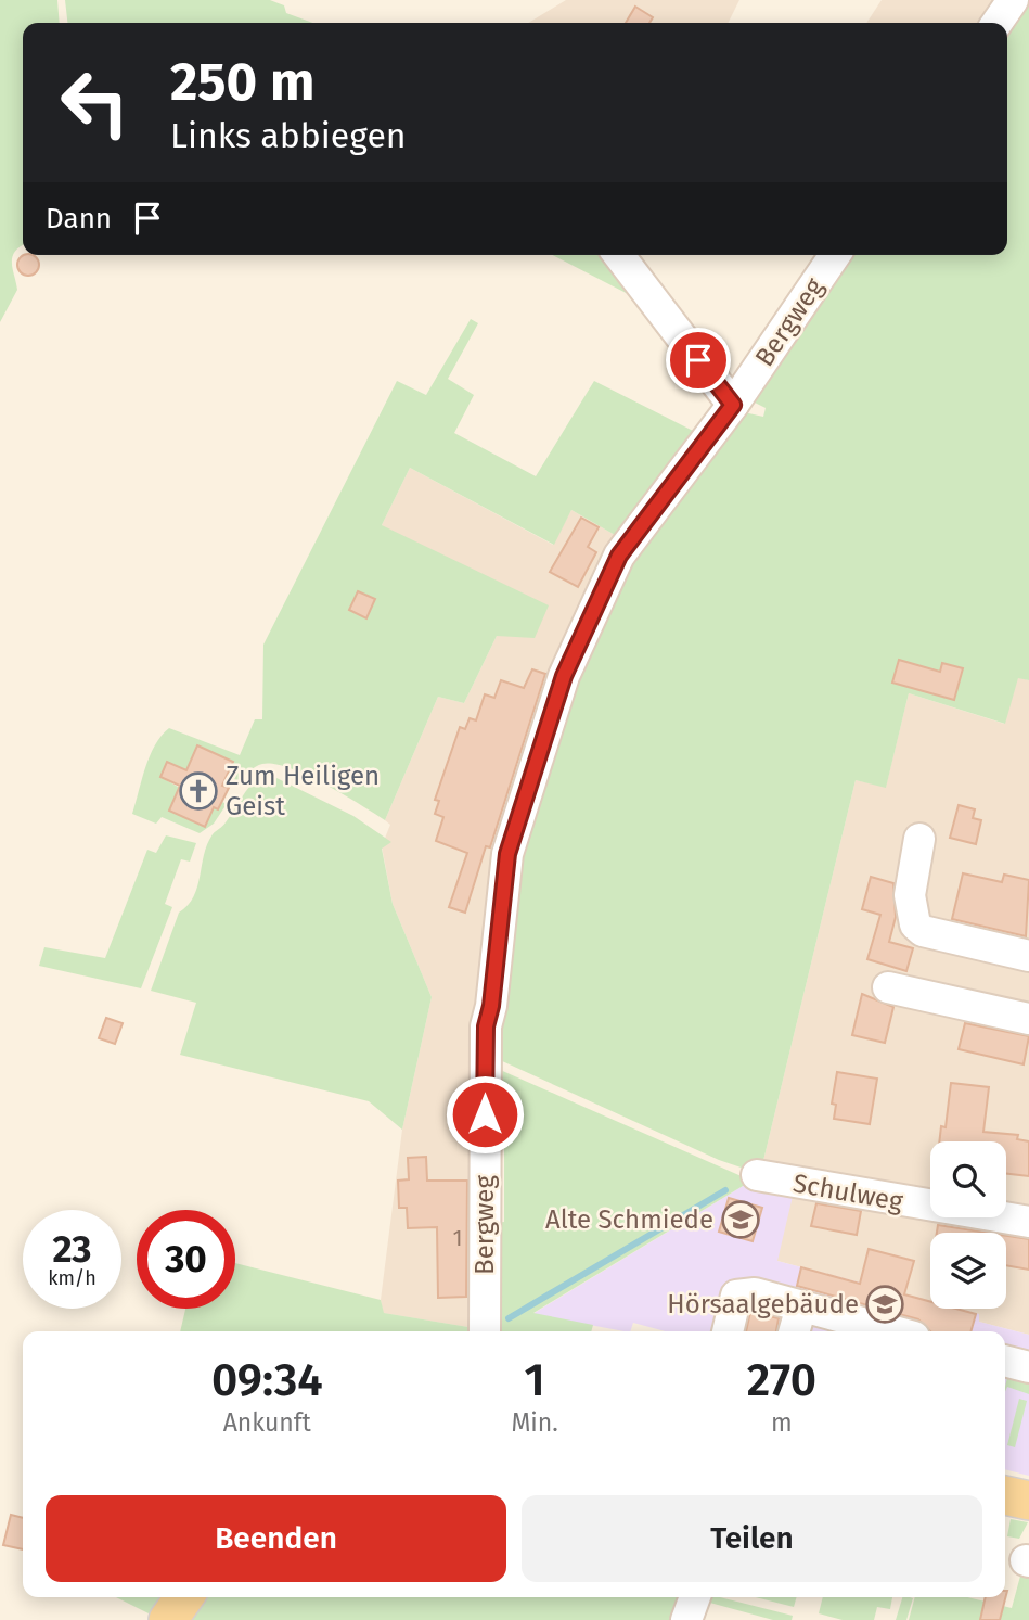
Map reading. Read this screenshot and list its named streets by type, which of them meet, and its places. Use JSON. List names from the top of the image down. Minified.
{"streets":{"street":["Bergweg","Schulweg"]},"places":{"church":["Zum Heiligen Geist"],"school or university":["Alte Schmiede","Hörsaalgebäude"]},"house_numbers":["1"],"page":{"turn":["250 m","Links abbiegen"],"then":"Dann","speed":"23 km/h","limit":"30","eta":["09:34","Ankunft","1","Min.","270","m"],"buttons":["Beenden","Teilen"]}}
